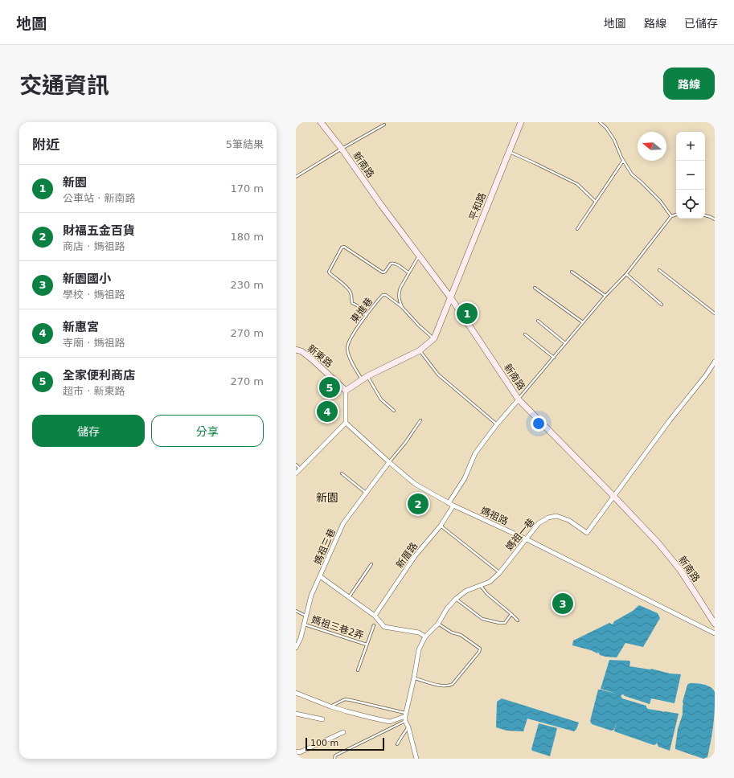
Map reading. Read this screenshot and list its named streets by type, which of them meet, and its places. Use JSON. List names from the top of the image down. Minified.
{"streets":{"street":["新南路","平和路","新東路","媽祖路","媽祖一巷","媽祖三巷","新厝路"],"lane":["東進巷","媽祖三巷2弄"]},"crossings":[["新南路","平和路"],["新南路","媽祖一巷"],["平和路","東進巷"],["媽祖路","媽祖一巷"],["媽祖路","媽祖三巷"],["媽祖路","新厝路"],["媽祖三巷","媽祖三巷2弄"]],"districts":["新園"],"scale_bar":"100 m","north":"left","page":{"header":"地圖","nav":["地圖","路線","已儲存"],"title":"交通資訊","buttons":["路線",["儲存","分享"]],"heading":["附近","5筆結果"],"map_buttons":["+","−"],"list":[{"mark":"1","name":"新園","note":"公車站 · 新南路","value":"170 m"},{"mark":"2","name":"財福五金百貨","note":"商店 · 媽祖路","value":"180 m"},{"mark":"3","name":"新園國小","note":"學校 · 媽祖路","value":"230 m"},{"mark":"4","name":"新惠宮","note":"寺廟 · 媽祖路","value":"270 m"},{"mark":"5","name":"全家便利商店","note":"超市 · 新東路","value":"270 m"}],"pins":["1","5","4","2","3"],"scale":"100 m"}}
